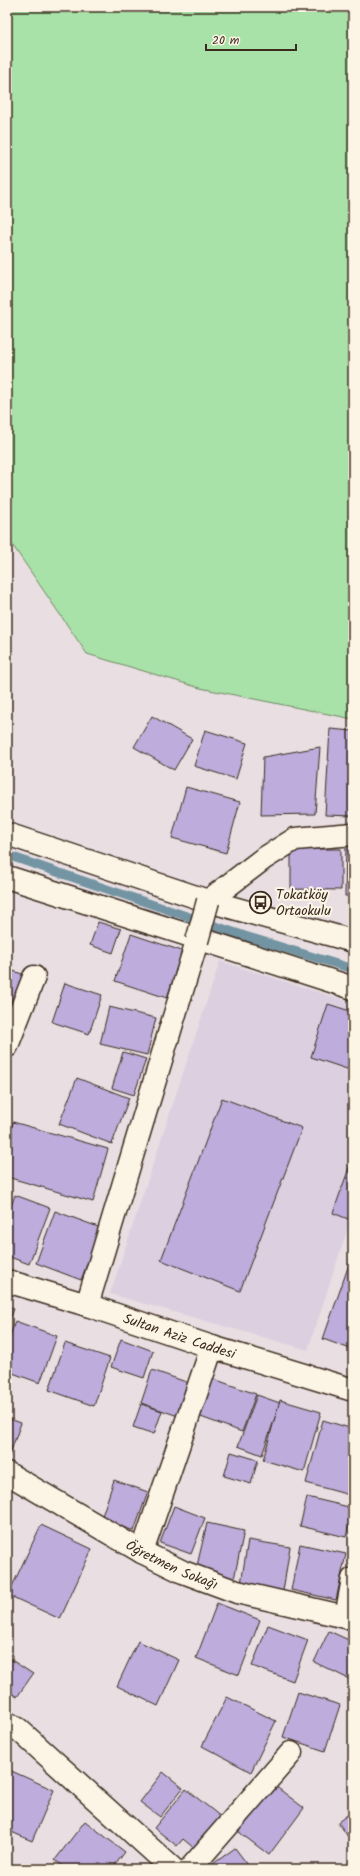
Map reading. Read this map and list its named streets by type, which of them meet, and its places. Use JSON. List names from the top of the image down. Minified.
{"streets":{"street":["Sultan Aziz Caddesi","Öğretmen Sokağı"]},"places":{"bus stop":["Tokatköy Ortaokulu"]},"scale_bar":"20 m"}
